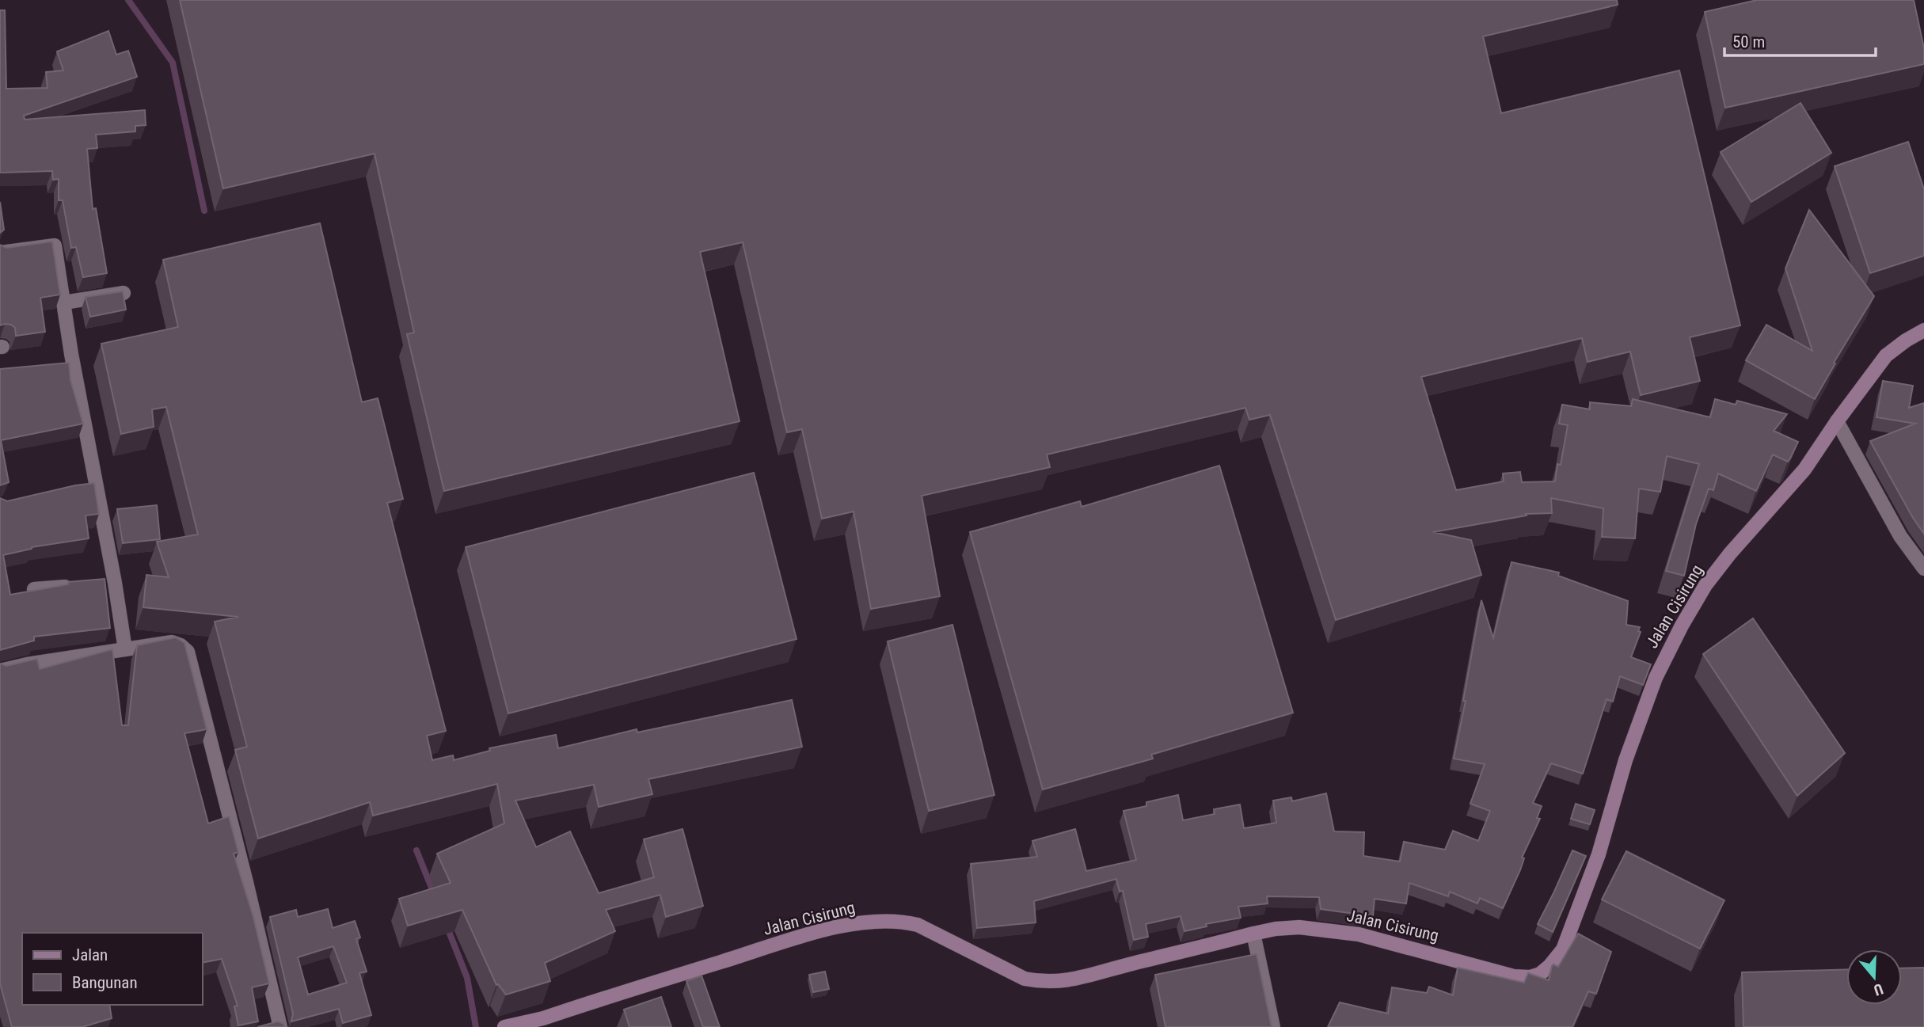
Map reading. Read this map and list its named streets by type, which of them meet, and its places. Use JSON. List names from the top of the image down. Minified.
{"streets":{"main road":["Jalan Cisirung"]},"legend":["Jalan","Bangunan"],"scale_bar":"50 m","north":"bottom"}
